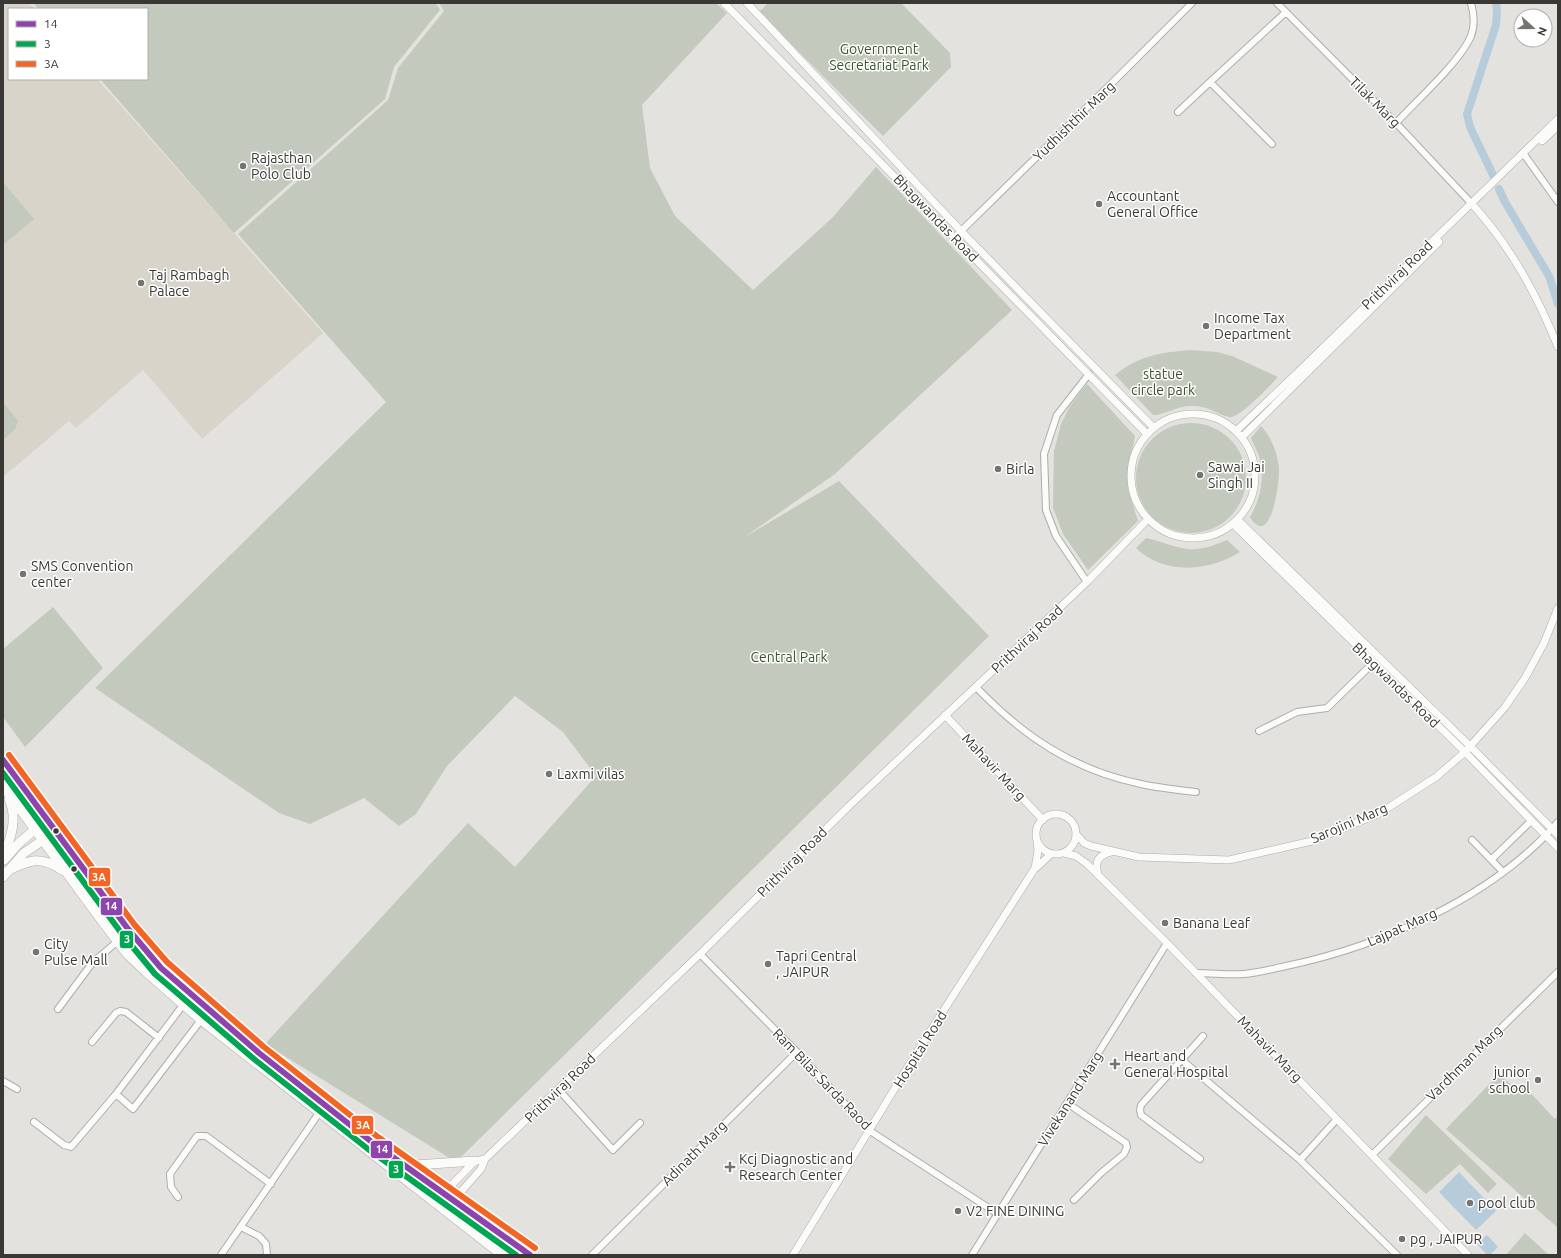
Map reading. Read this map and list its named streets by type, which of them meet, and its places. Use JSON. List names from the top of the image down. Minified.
{"streets":{"street":["Tilak Marg","Yudhishthir Marg","Bhagwandas Road","Prithviraj Road","Mahavir Marg","Sarojini Marg","Lajpat Marg","Hospital Road","Vardhman Marg","Ram Bilas Sarda Raod","Vivekanand Marg","Adinath Marg"]},"crossings":[["Tilak Marg","Prithviraj Road"],["Yudhishthir Marg","Bhagwandas Road"],["Bhagwandas Road","Prithviraj Road"],["Bhagwandas Road","Sarojini Marg"],["Bhagwandas Road","Lajpat Marg"],["Prithviraj Road","Mahavir Marg"],["Prithviraj Road","Ram Bilas Sarda Raod"],["Mahavir Marg","Sarojini Marg"],["Mahavir Marg","Lajpat Marg"],["Mahavir Marg","Hospital Road"],["Mahavir Marg","Vardhman Marg"],["Mahavir Marg","Vivekanand Marg"],["Sarojini Marg","Hospital Road"],["Hospital Road","Ram Bilas Sarda Raod"],["Ram Bilas Sarda Raod","Vivekanand Marg"],["Ram Bilas Sarda Raod","Adinath Marg"]],"parks":["Government Secretariat Park","statue circle park","Central Park"],"places":{"other":["Rajasthan Polo Club","Accountant General Office","Taj Rambagh Palace","Income Tax Department","Birla","Sawai Jai Singh II","SMS Convention center","Laxmi vilas","Banana Leaf","City Pulse Mall","Tapri Central , JAIPUR","junior school","pool club","V2 FINE DINING","pg , JAIPUR"],"health":["Heart and General Hospital","Kcj Diagnostic and Research Center"]},"lines":["transit line 3A","transit line 14","transit line 3"],"legend":["14","3","3A"],"north":"right"}
